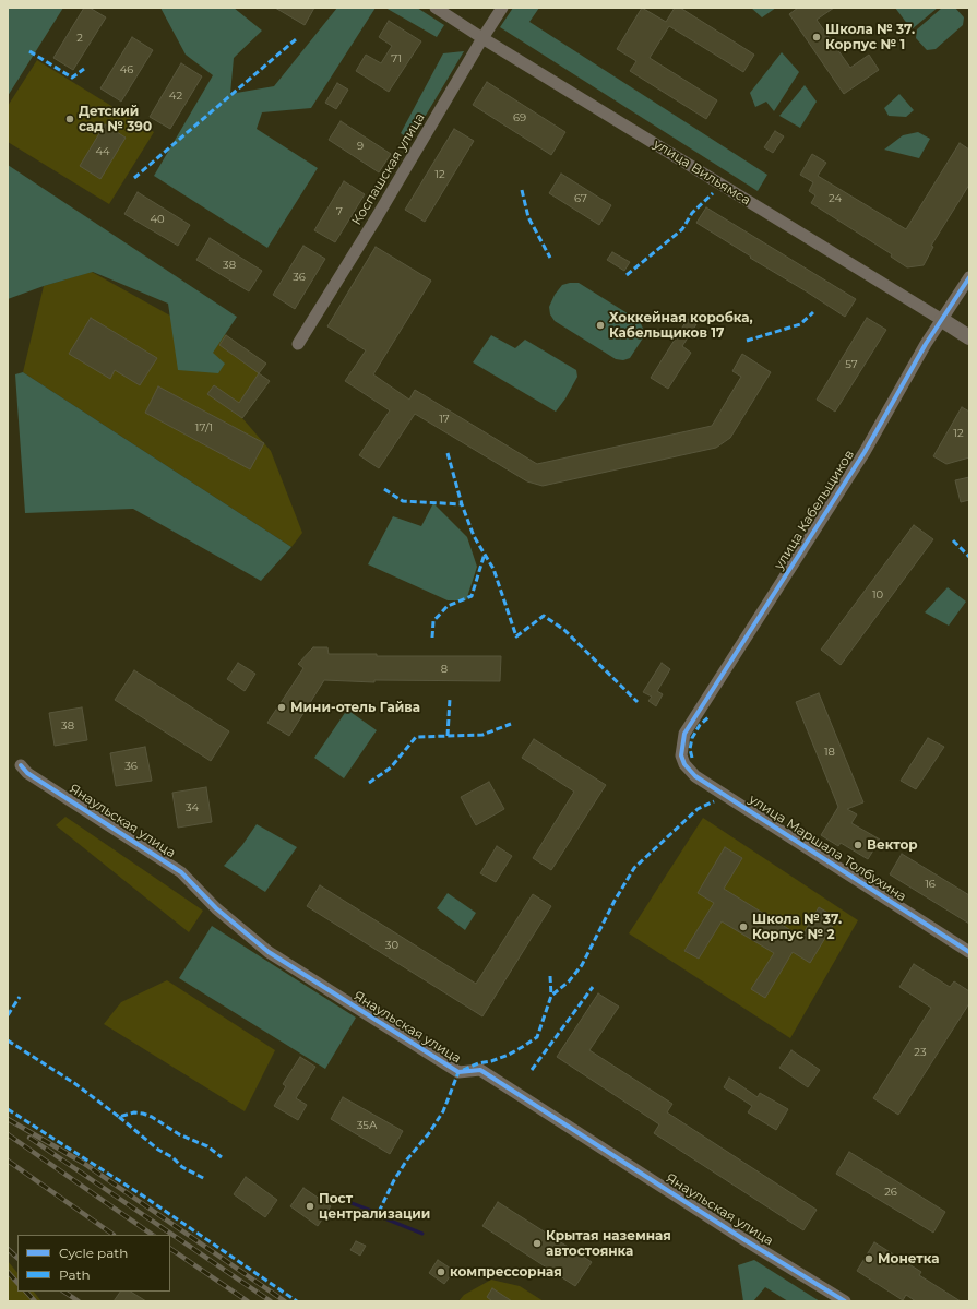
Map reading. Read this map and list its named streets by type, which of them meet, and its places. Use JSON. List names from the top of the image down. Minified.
{"streets":{"street":["Коспашская улица","улица Вильямса","улица Кабельщиков","Янаульская улица","улица Маршала Толбухина"]},"crossings":[["Коспашская улица","улица Вильямса"],["улица Вильямса","улица Кабельщиков"],["улица Кабельщиков","улица Маршала Толбухина"]],"places":["Школа № 37. Корпус № 1","Детский сад № 390","Хоккейная коробка, Кабельщиков 17","Мини-отель Гайва","Вектор","Школа № 37. Корпус № 2","Пост централизации","Крытая наземная автостоянка","Монетка","компрессорная"],"house_numbers":["2","71","46","42","69","9","44","12","67","24","7","40","38","36","57","17","17/1","12","10","8","38","18","36","34","16","30","23","35А","26"],"legend":["Cycle path","Path"]}
